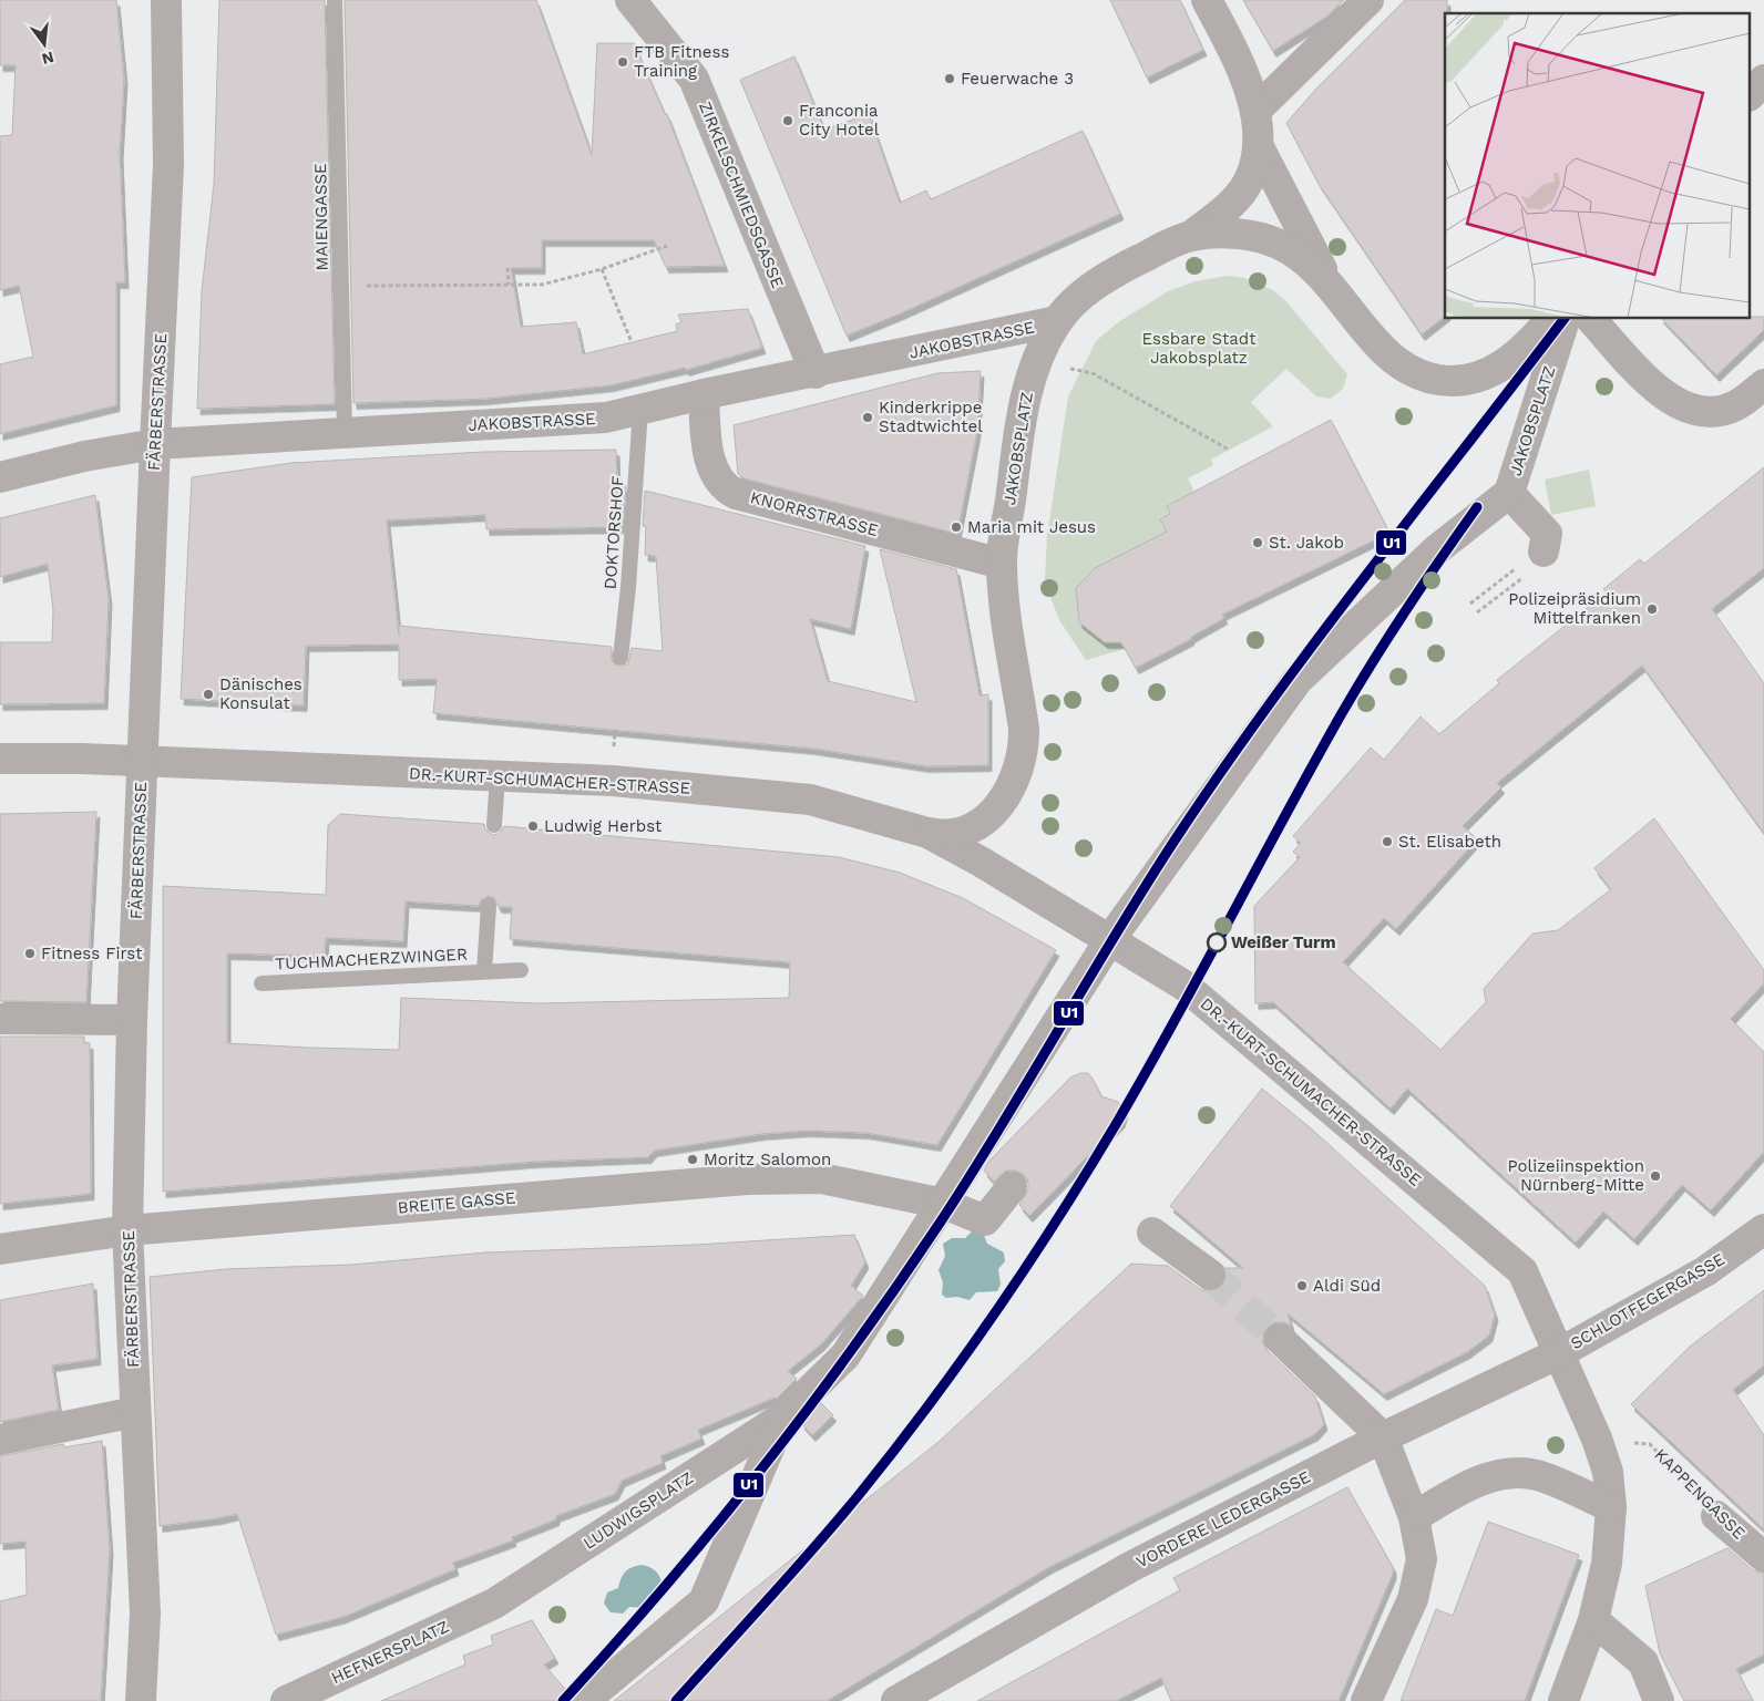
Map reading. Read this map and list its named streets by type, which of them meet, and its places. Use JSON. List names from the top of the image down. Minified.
{"streets":{"street":["ZIRKELSCHMIEDSGASSE","JAKOBSTRASSE","FÄRBERSTRASSE","JAKOBSPLATZ","KNORRSTRASSE","DR.-KURT-SCHUMACHER-STRASSE","BREITE GASSE","SCHLOTFEGERGASSE","KAPPENGASSE","LUDWIGSPLATZ","VORDERE LEDERGASSE","HEFNERSPLATZ"],"lane":["MAIENGASSE","DOKTORSHOF","TUCHMACHERZWINGER"]},"crossings":[["ZIRKELSCHMIEDSGASSE","JAKOBSTRASSE"],["MAIENGASSE","JAKOBSTRASSE"],["JAKOBSTRASSE","FÄRBERSTRASSE"],["JAKOBSTRASSE","JAKOBSPLATZ"],["JAKOBSTRASSE","KNORRSTRASSE"],["JAKOBSTRASSE","DOKTORSHOF"],["FÄRBERSTRASSE","DR.-KURT-SCHUMACHER-STRASSE"],["FÄRBERSTRASSE","BREITE GASSE"],["JAKOBSPLATZ","KNORRSTRASSE"],["JAKOBSPLATZ","DR.-KURT-SCHUMACHER-STRASSE"],["JAKOBSPLATZ","LUDWIGSPLATZ"],["DR.-KURT-SCHUMACHER-STRASSE","SCHLOTFEGERGASSE"],["DR.-KURT-SCHUMACHER-STRASSE","KAPPENGASSE"],["DR.-KURT-SCHUMACHER-STRASSE","LUDWIGSPLATZ"],["DR.-KURT-SCHUMACHER-STRASSE","VORDERE LEDERGASSE"],["BREITE GASSE","LUDWIGSPLATZ"],["SCHLOTFEGERGASSE","VORDERE LEDERGASSE"],["LUDWIGSPLATZ","HEFNERSPLATZ"]],"parks":["Essbare Stadt Jakobsplatz"],"places":["FTB Fitness Training","Feuerwache 3","Franconia City Hotel","Kinderkrippe Stadtwichtel","Maria mit Jesus","St. Jakob","Polizeipräsidium Mittelfranken","Dänisches Konsulat","Ludwig Herbst","St. Elisabeth","Weißer Turm","Fitness First","Moritz Salomon","Polizeiinspektion Nürnberg-Mitte","Aldi Süd"],"lines":["transit line U1"],"north":"bottom"}
